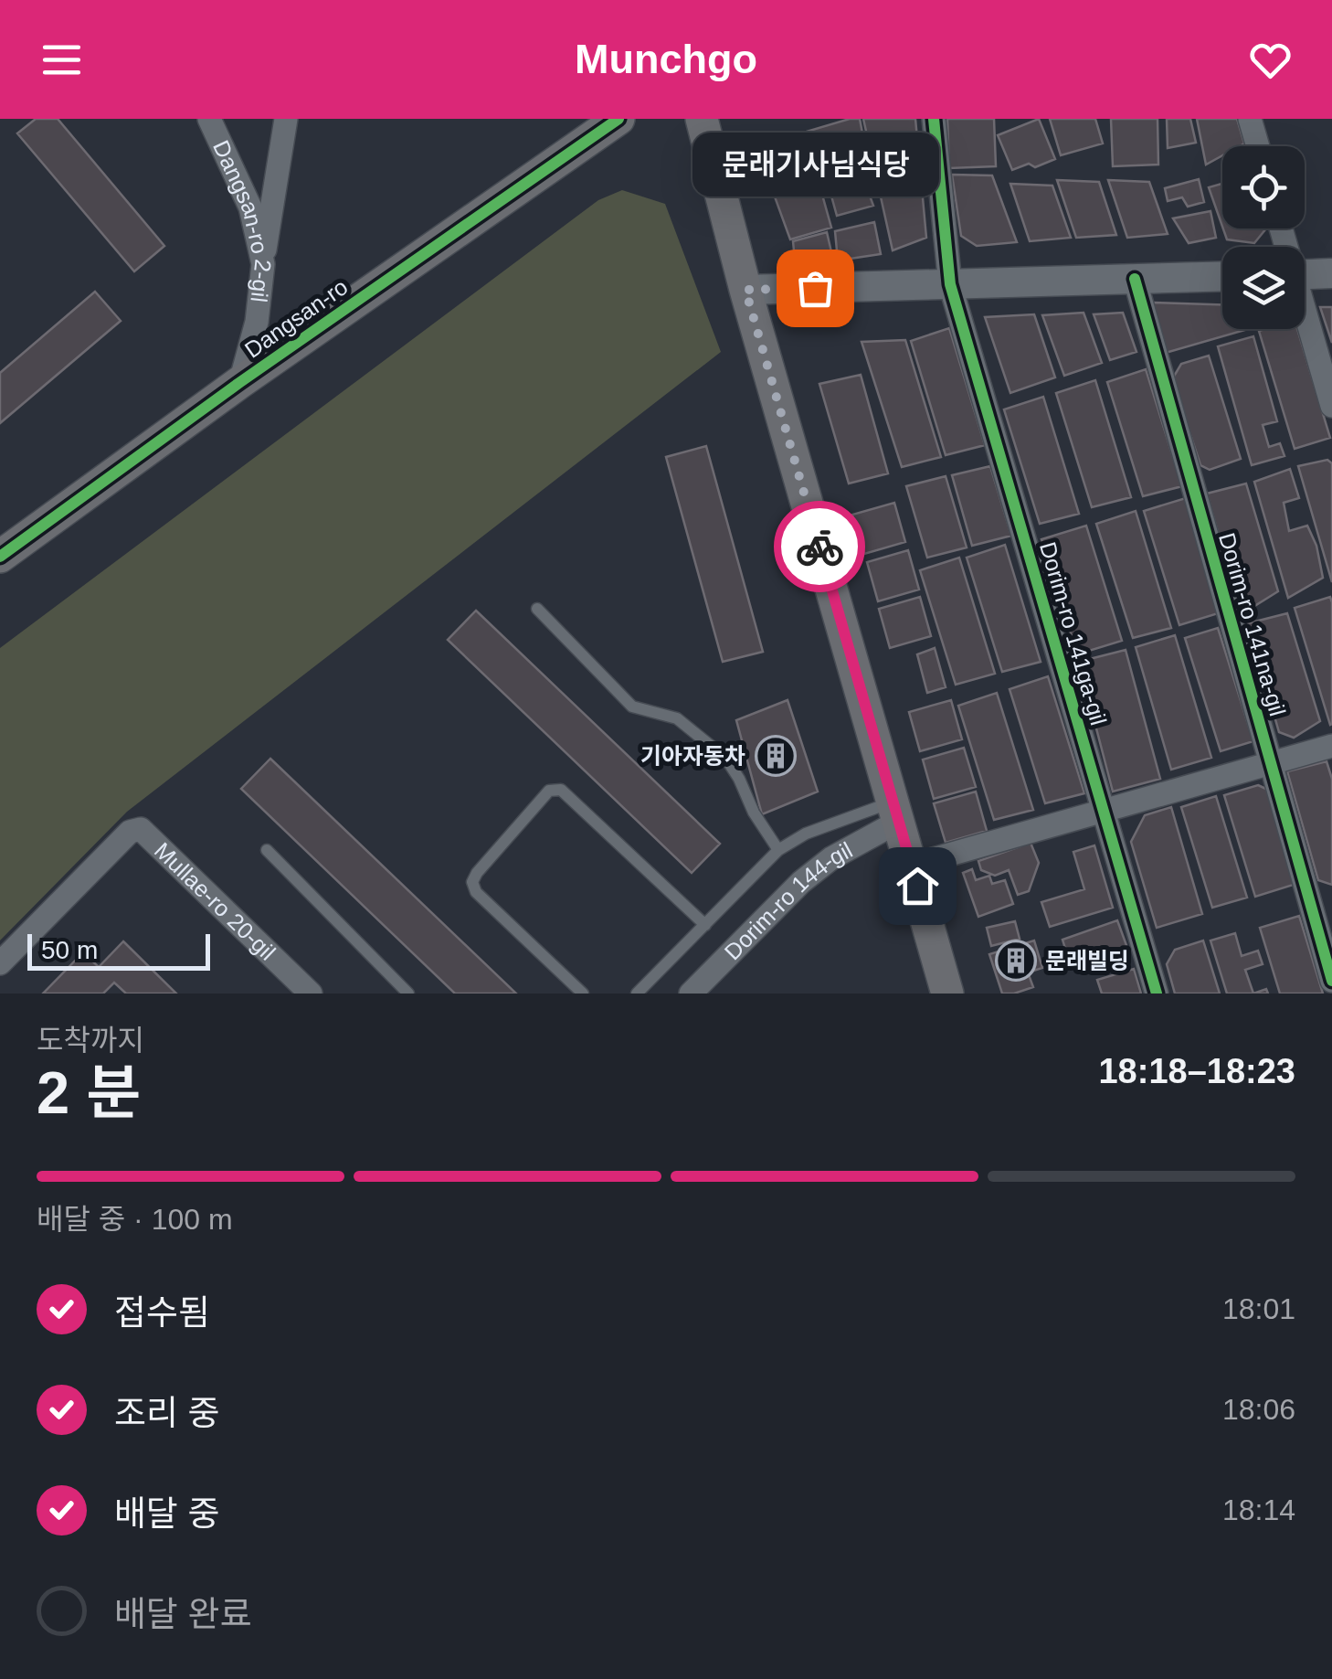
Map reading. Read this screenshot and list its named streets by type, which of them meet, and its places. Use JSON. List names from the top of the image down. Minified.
{"streets":{"main road":["Dangsan-ro"],"street":["Dangsan-ro 2-gil","Dorim-ro 141na-gil","Dorim-ro 141ga-gil","Mullae-ro 20-gil","Dorim-ro 144-gil"]},"crossings":[["Dangsan-ro 2-gil","Dangsan-ro"]],"places":{"other":["문래기사님식당"],"building":["기아자동차","문래빌딩"]},"scale_bar":"50 m","page":{"header":"Munchgo","bubble":"문래기사님식당","scale":"50 m","heading":["2 분","도착까지","18:18–18:23"],"bar":"배달 중 · 100 m","list":[["접수됨","18:01"],["조리 중","18:06"],["배달 중","18:14"],"배달 완료"]}}
